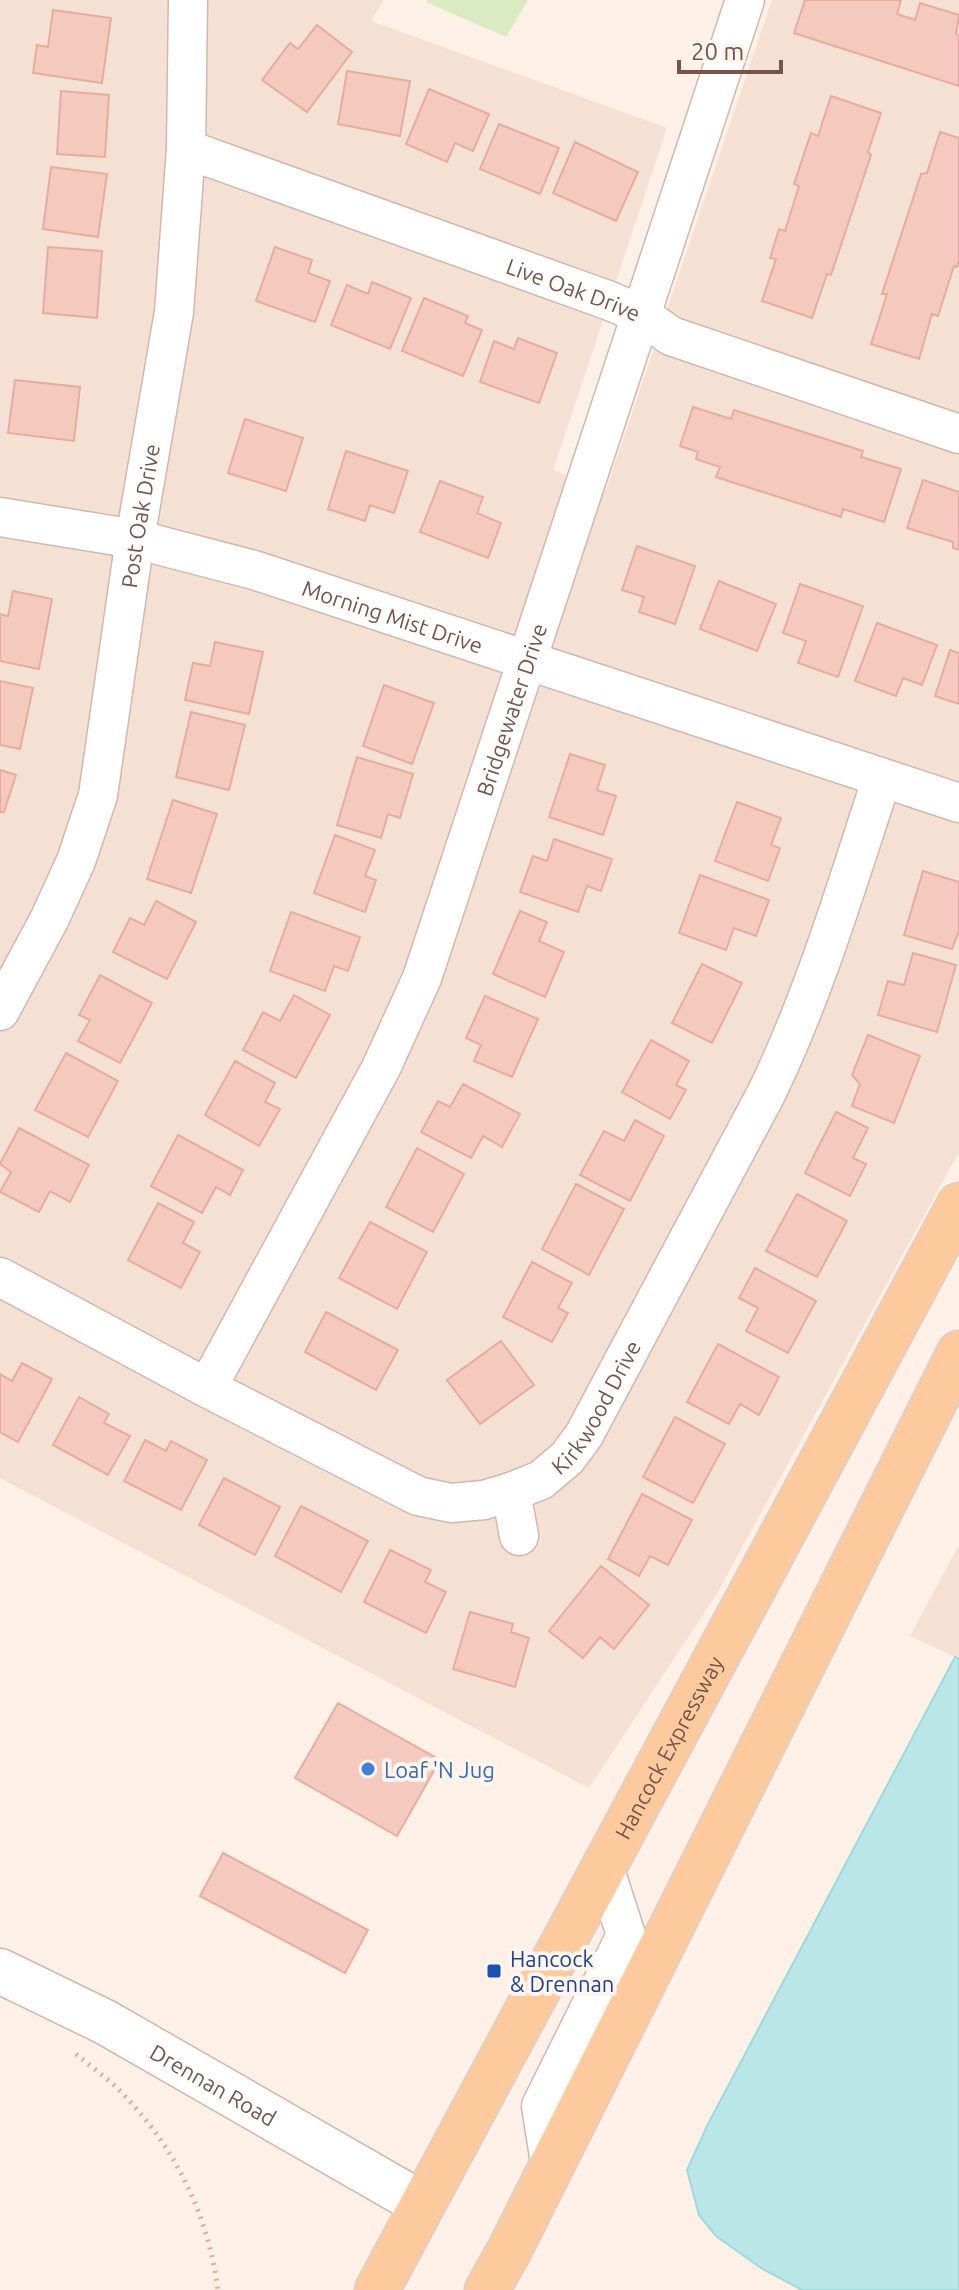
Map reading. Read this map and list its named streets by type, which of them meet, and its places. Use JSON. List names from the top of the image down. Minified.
{"streets":{"main road":["Hancock Expressway"],"street":["Live Oak Drive","Post Oak Drive","Morning Mist Drive","Bridgewater Drive","Kirkwood Drive","Drennan Road"]},"crossings":[["Live Oak Drive","Post Oak Drive"],["Live Oak Drive","Bridgewater Drive"],["Post Oak Drive","Morning Mist Drive"],["Morning Mist Drive","Bridgewater Drive"],["Morning Mist Drive","Kirkwood Drive"],["Bridgewater Drive","Kirkwood Drive"],["Hancock Expressway","Drennan Road"]],"places":{"other":["Loaf 'N Jug"],"transit":["Hancock & Drennan"]},"scale_bar":"20 m"}
